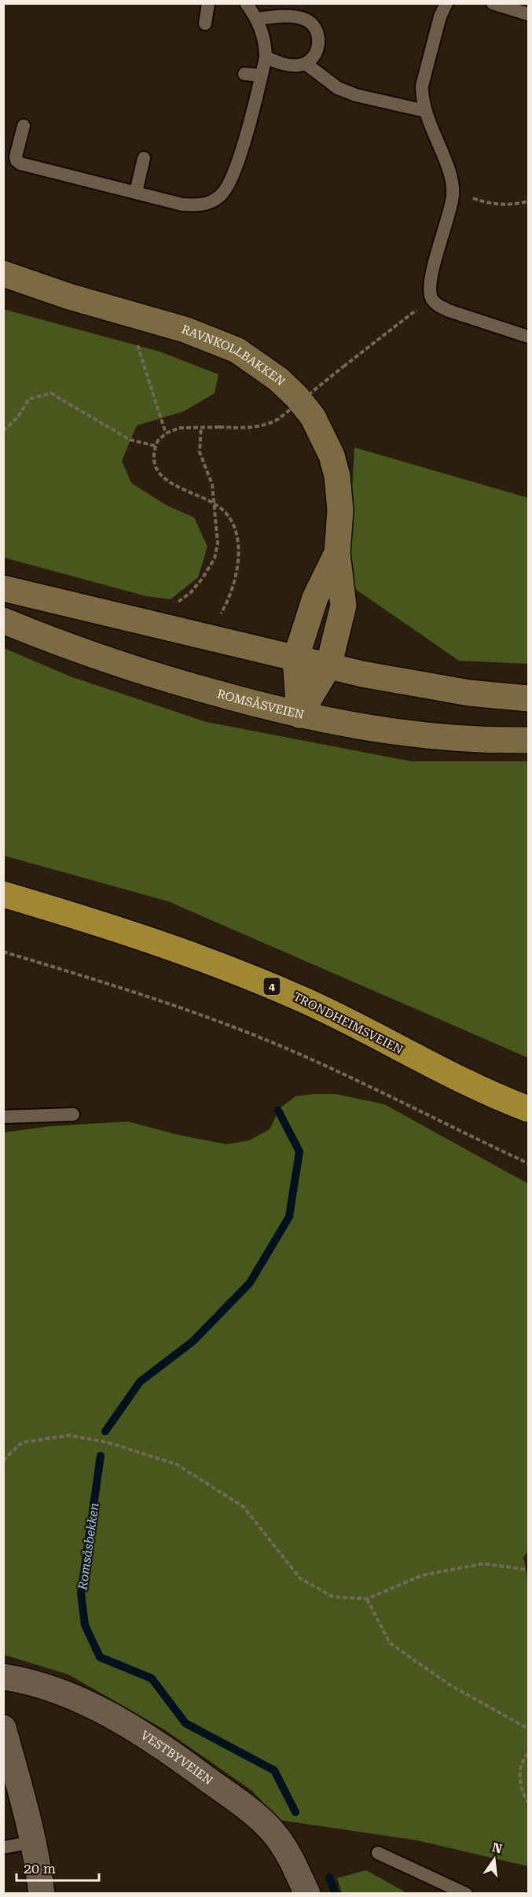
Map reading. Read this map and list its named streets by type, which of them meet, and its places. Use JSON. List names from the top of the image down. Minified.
{"streets":{"highway":["4","TRONDHEIMSVEIEN"],"street":["RAVNKOLLBAKKEN","ROMSÅSVEIEN","VESTBYVEIEN"]},"crossings":[["RAVNKOLLBAKKEN","ROMSÅSVEIEN"]],"water":["Romsåsbekken"],"scale_bar":"20 m","north":"top"}
